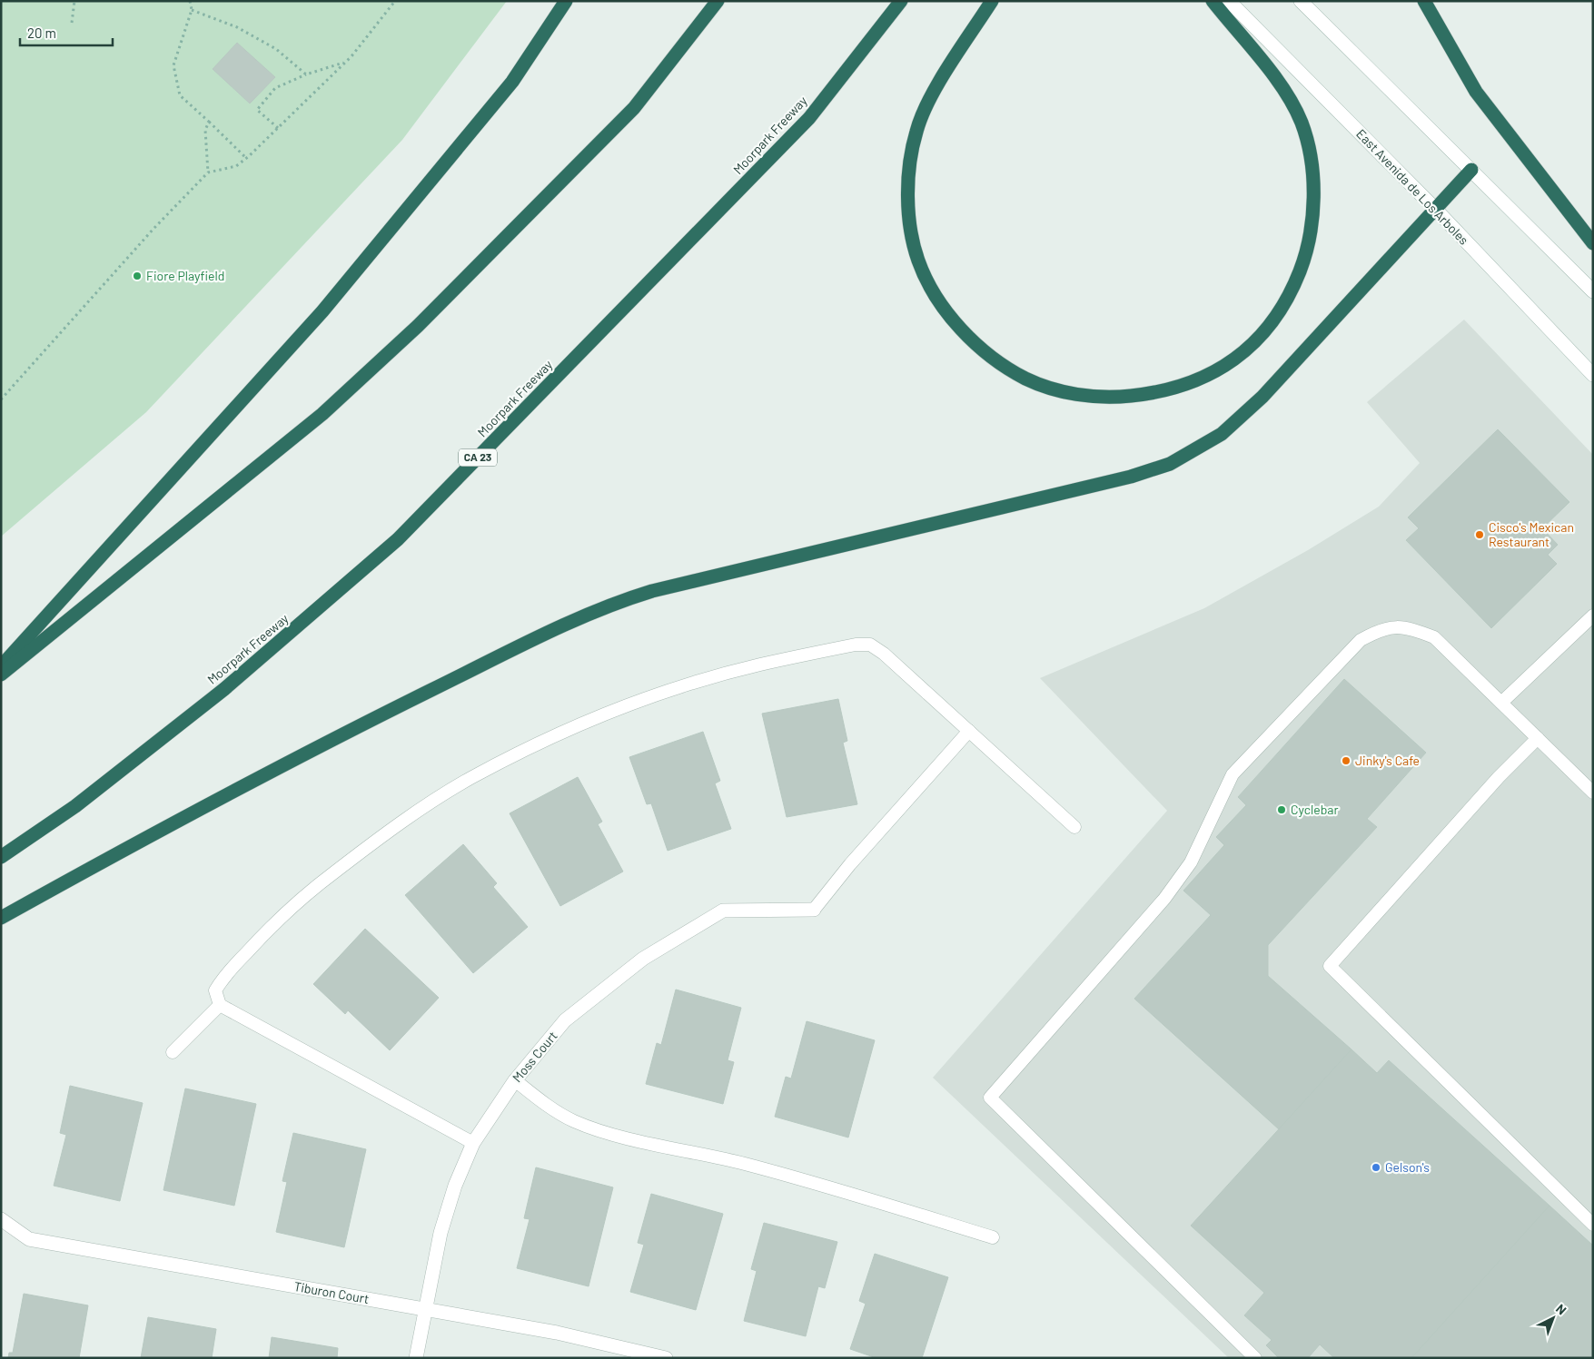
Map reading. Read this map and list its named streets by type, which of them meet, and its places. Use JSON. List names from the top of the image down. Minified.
{"streets":{"highway":["Moorpark Freeway","CA 23"],"street":["East Avenida de Los Arboles","Moss Court","Tiburon Court"]},"crossings":[["Moss Court","Tiburon Court"]],"places":["Fiore Playfield","Cisco's Mexican Restaurant","Jinky's Cafe","Cyclebar","Gelson's"],"scale_bar":"20 m","north":"top right"}
